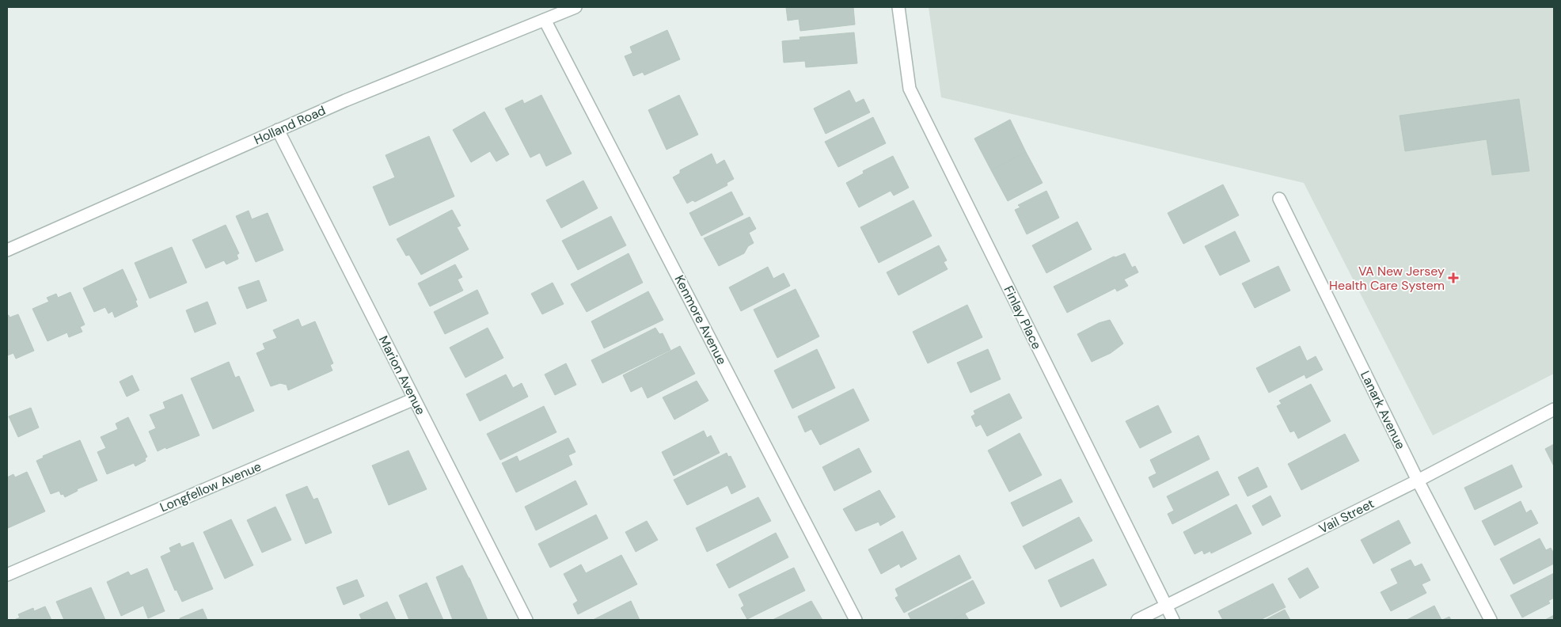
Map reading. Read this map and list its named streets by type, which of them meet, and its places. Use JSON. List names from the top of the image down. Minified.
{"streets":{"street":["Holland Road","Finlay Place","Kenmore Avenue","Marion Avenue","Lanark Avenue","Longfellow Avenue","Vail Street"]},"crossings":[["Holland Road","Kenmore Avenue"],["Holland Road","Marion Avenue"],["Finlay Place","Vail Street"],["Marion Avenue","Longfellow Avenue"],["Lanark Avenue","Vail Street"]],"places":{"health":["VA New Jersey Health Care System"]}}
